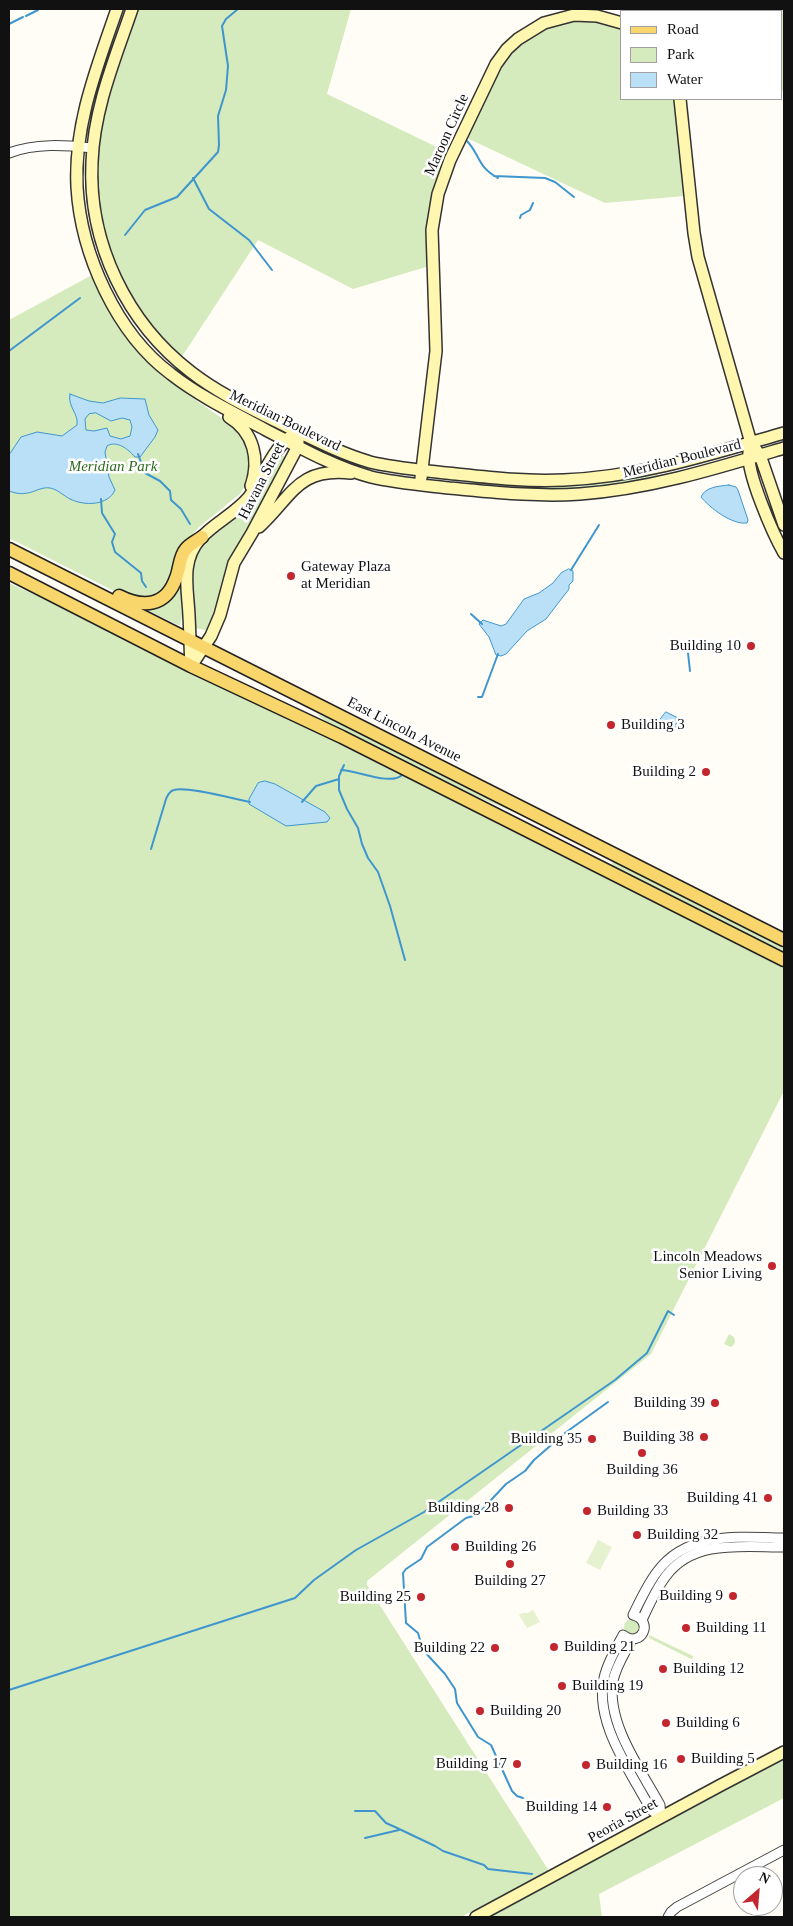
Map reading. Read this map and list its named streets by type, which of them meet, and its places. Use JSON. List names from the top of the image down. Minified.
{"streets":{"main road":["Maroon Circle","Meridian Boulevard","Havana Street","East Lincoln Avenue","Peoria Street"]},"crossings":[["Maroon Circle","Meridian Boulevard"],["Meridian Boulevard","Havana Street"],["Havana Street","East Lincoln Avenue"]],"parks":["Meridian Park"],"places":["Gateway Plaza at Meridian","Building 10","Building 3","Building 2","Lincoln Meadows Senior Living","Building 39","Building 38","Building 35","Building 36","Building 41","Building 28","Building 33","Building 32","Building 26","Building 27","Building 9","Building 25","Building 11","Building 21","Building 22","Building 12","Building 19","Building 20","Building 6","Building 5","Building 17","Building 16","Building 14"],"legend":["Road","Park","Water"],"north":"top right"}
